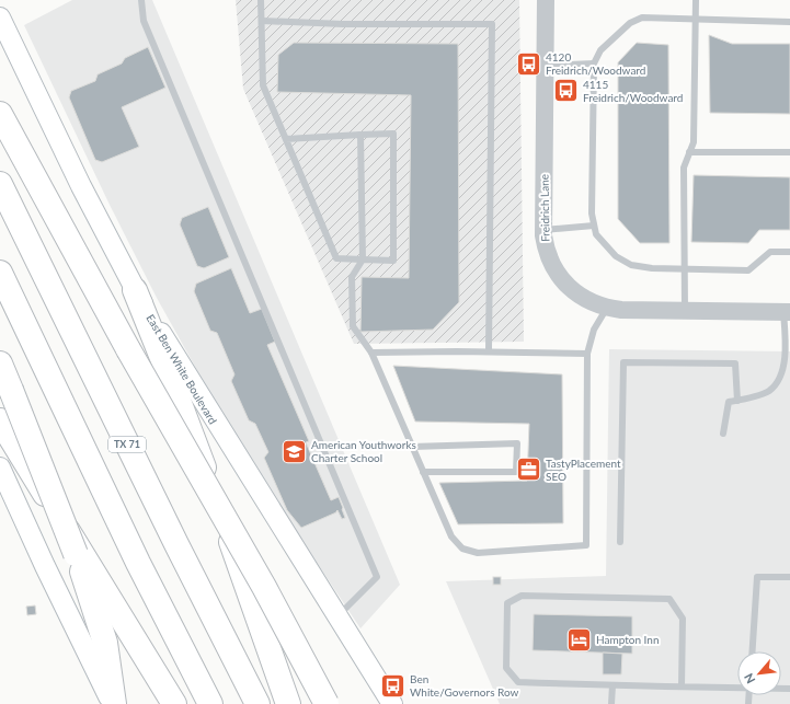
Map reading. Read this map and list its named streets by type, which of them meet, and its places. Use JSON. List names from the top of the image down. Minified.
{"streets":{"highway":["TX 71"],"main road":["East Ben White Boulevard"],"street":["Freidrich Lane"]},"places":{"bus stop":["4120 Freidrich/Woodward","4115 Freidrich/Woodward","Ben White/Governors Row"],"school or university":["American Youthworks Charter School"],"office":["TastyPlacement SEO"],"hotel":["Hampton Inn"]},"north":"bottom left"}
